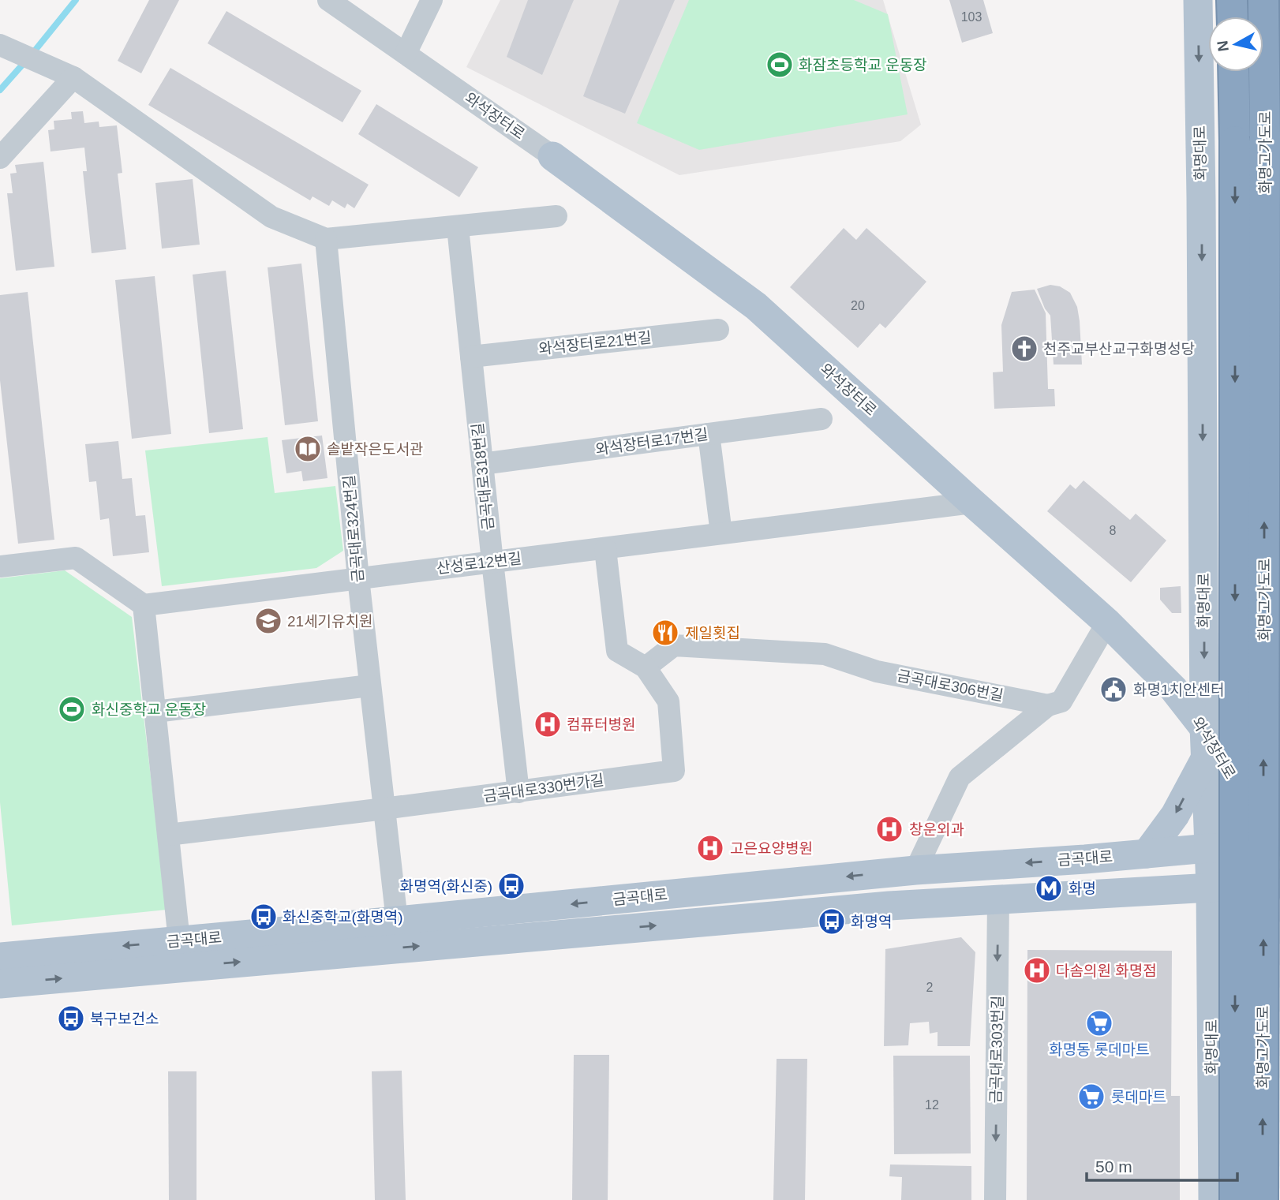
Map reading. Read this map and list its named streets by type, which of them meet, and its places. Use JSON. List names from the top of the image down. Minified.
{"streets":{"highway":["화명고가도로"],"main road":["와석장터로","화명대로","금곡대로"],"street":["와석장터로21번길","와석장터로17번길","금곡대로318번길","금곡대로324번길","산성로12번길","금곡대로306번길","금곡대로330번가길","금곡대로303번길"]},"crossings":[["와석장터로","화명대로"],["와석장터로","산성로12번길"],["와석장터로","금곡대로"],["화명대로","금곡대로"],["와석장터로21번길","금곡대로318번길"],["와석장터로17번길","금곡대로318번길"],["금곡대로318번길","산성로12번길"],["금곡대로318번길","금곡대로330번가길"],["금곡대로324번길","산성로12번길"],["금곡대로324번길","금곡대로330번가길"],["금곡대로324번길","금곡대로"],["산성로12번길","금곡대로330번가길"],["금곡대로306번길","금곡대로330번가길"],["금곡대로","금곡대로303번길"]],"one_way":["화명대로","금곡대로303번길"],"places":{"sports":["화잠초등학교 운동장","화신중학교 운동장"],"church":["천주교부산교구화명성당"],"library":["솔밭작은도서관"],"school or university":["21세기유치원"],"restaurant":["제일횟집"],"public building":["화명1치안센터"],"hospital":["컴퓨터병원","창운외과","고은요양병원","다솜의원 화명점"],"bus stop":["화명역(화신중)","화신중학교(화명역)","화명역","북구보건소"],"metro station":["화명"],"supermarket":["화명동 롯데마트","롯데마트"]},"house_numbers":["103","20","8","2","12"],"scale_bar":"50 m","north":"left"}
